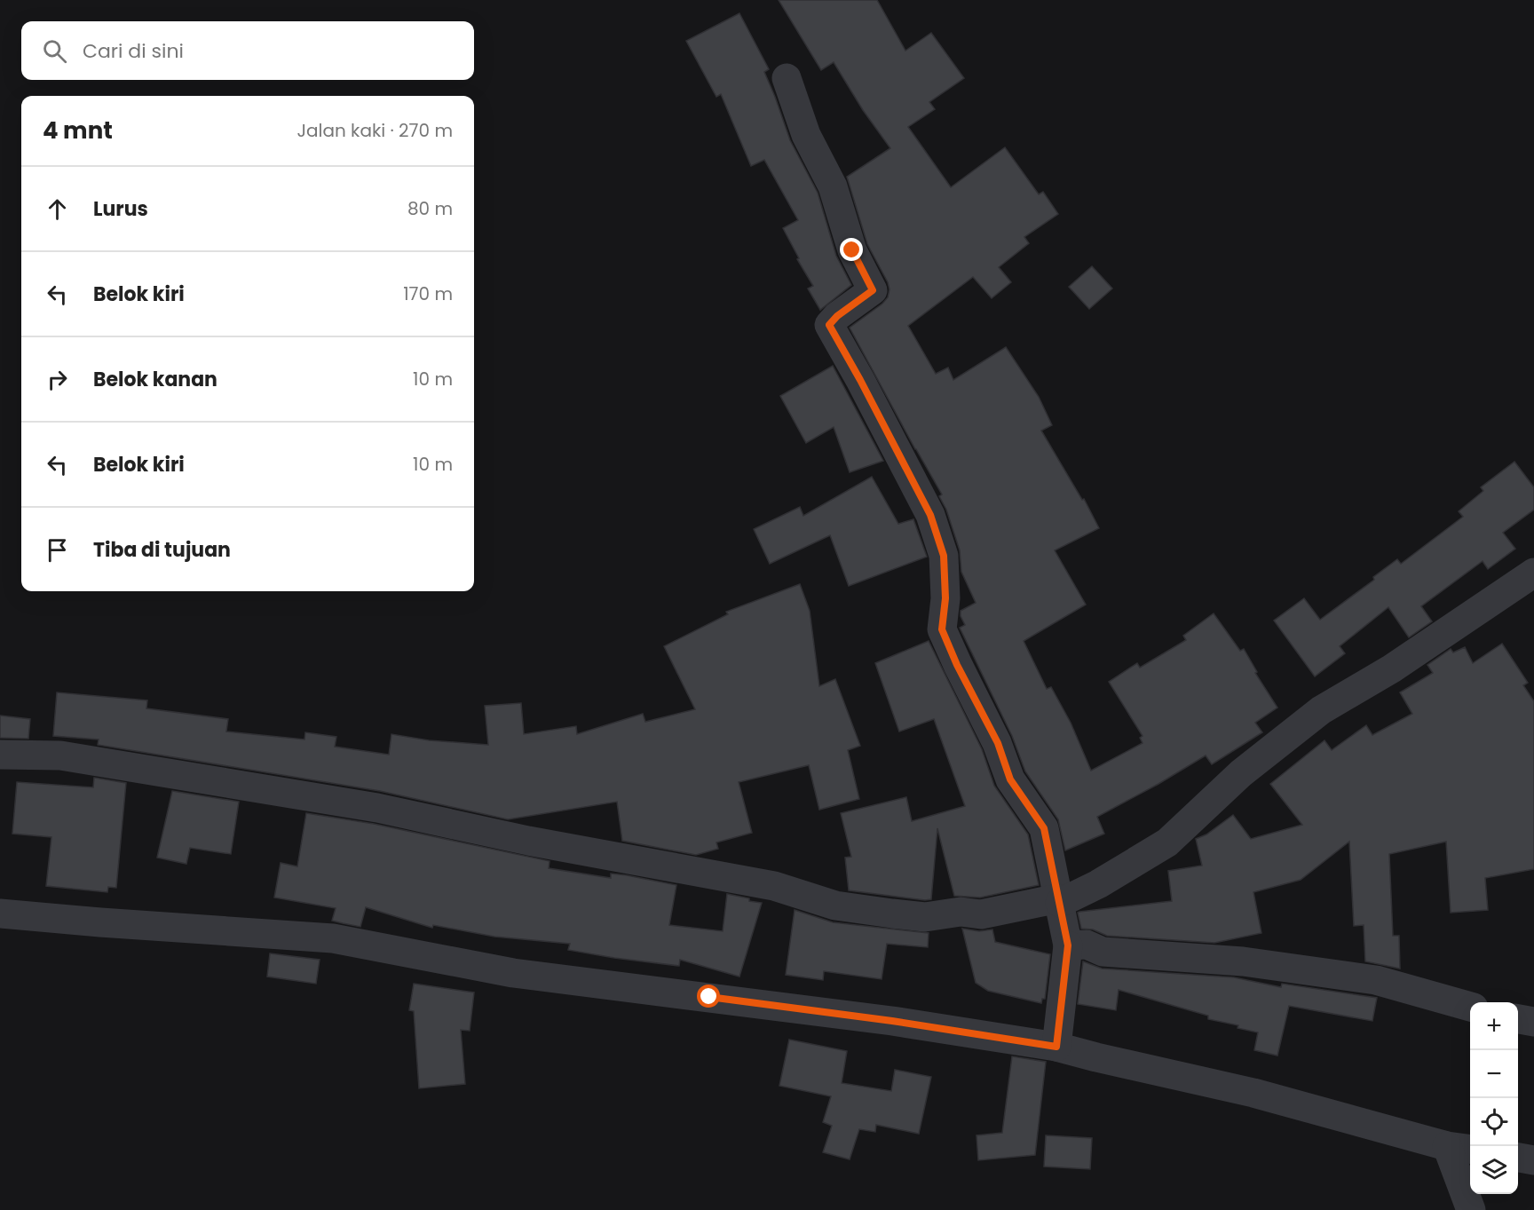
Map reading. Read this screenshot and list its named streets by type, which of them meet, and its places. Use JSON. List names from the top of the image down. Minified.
{"page":{"search":"Cari di sini","heading":["4 mnt","Jalan kaki · 270 m"],"list":[["Lurus","80 m"],["Belok kiri","170 m"],["Belok kanan","10 m"],["Belok kiri","10 m"],"Tiba di tujuan"],"map_buttons":["+","−"]}}
